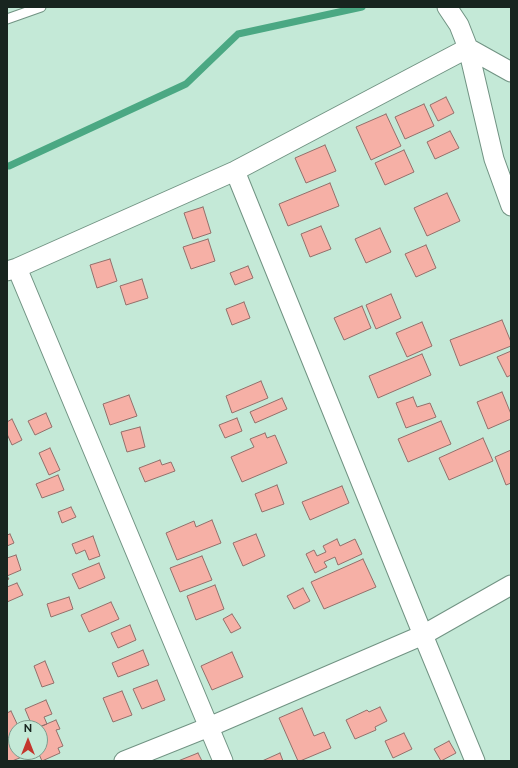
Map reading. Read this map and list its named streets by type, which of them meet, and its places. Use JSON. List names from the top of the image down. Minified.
{"north":"top"}
